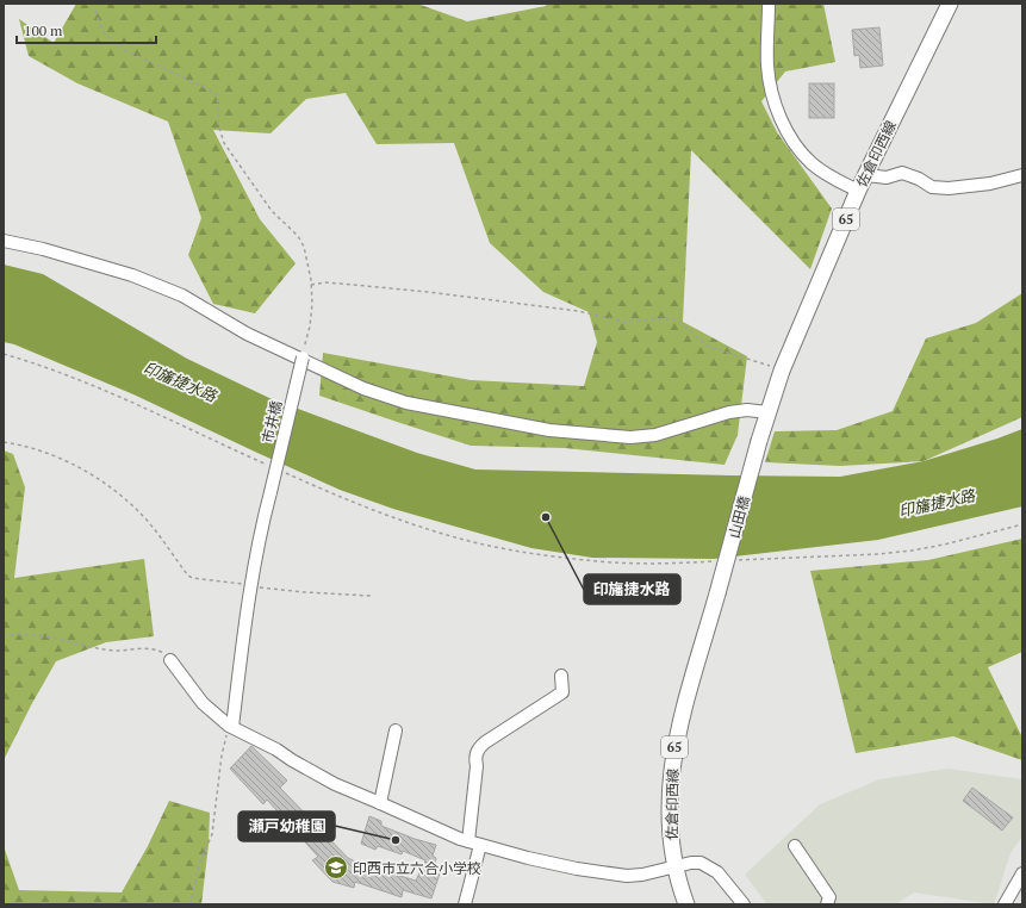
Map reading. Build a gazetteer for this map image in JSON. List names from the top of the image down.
{
  "streets": {
    "main road": ["佐倉印西線", "65", "山田橋"],
    "street": ["市井橋"]
  },
  "crossings": [
    ["佐倉印西線", "山田橋"]
  ],
  "water": ["印旛捷水路"],
  "places": {
    "other": ["印旛捷水路", "瀬戸幼稚園"],
    "school or university": ["印西市立六合小学校"]
  },
  "scale_bar": "100 m"
}
